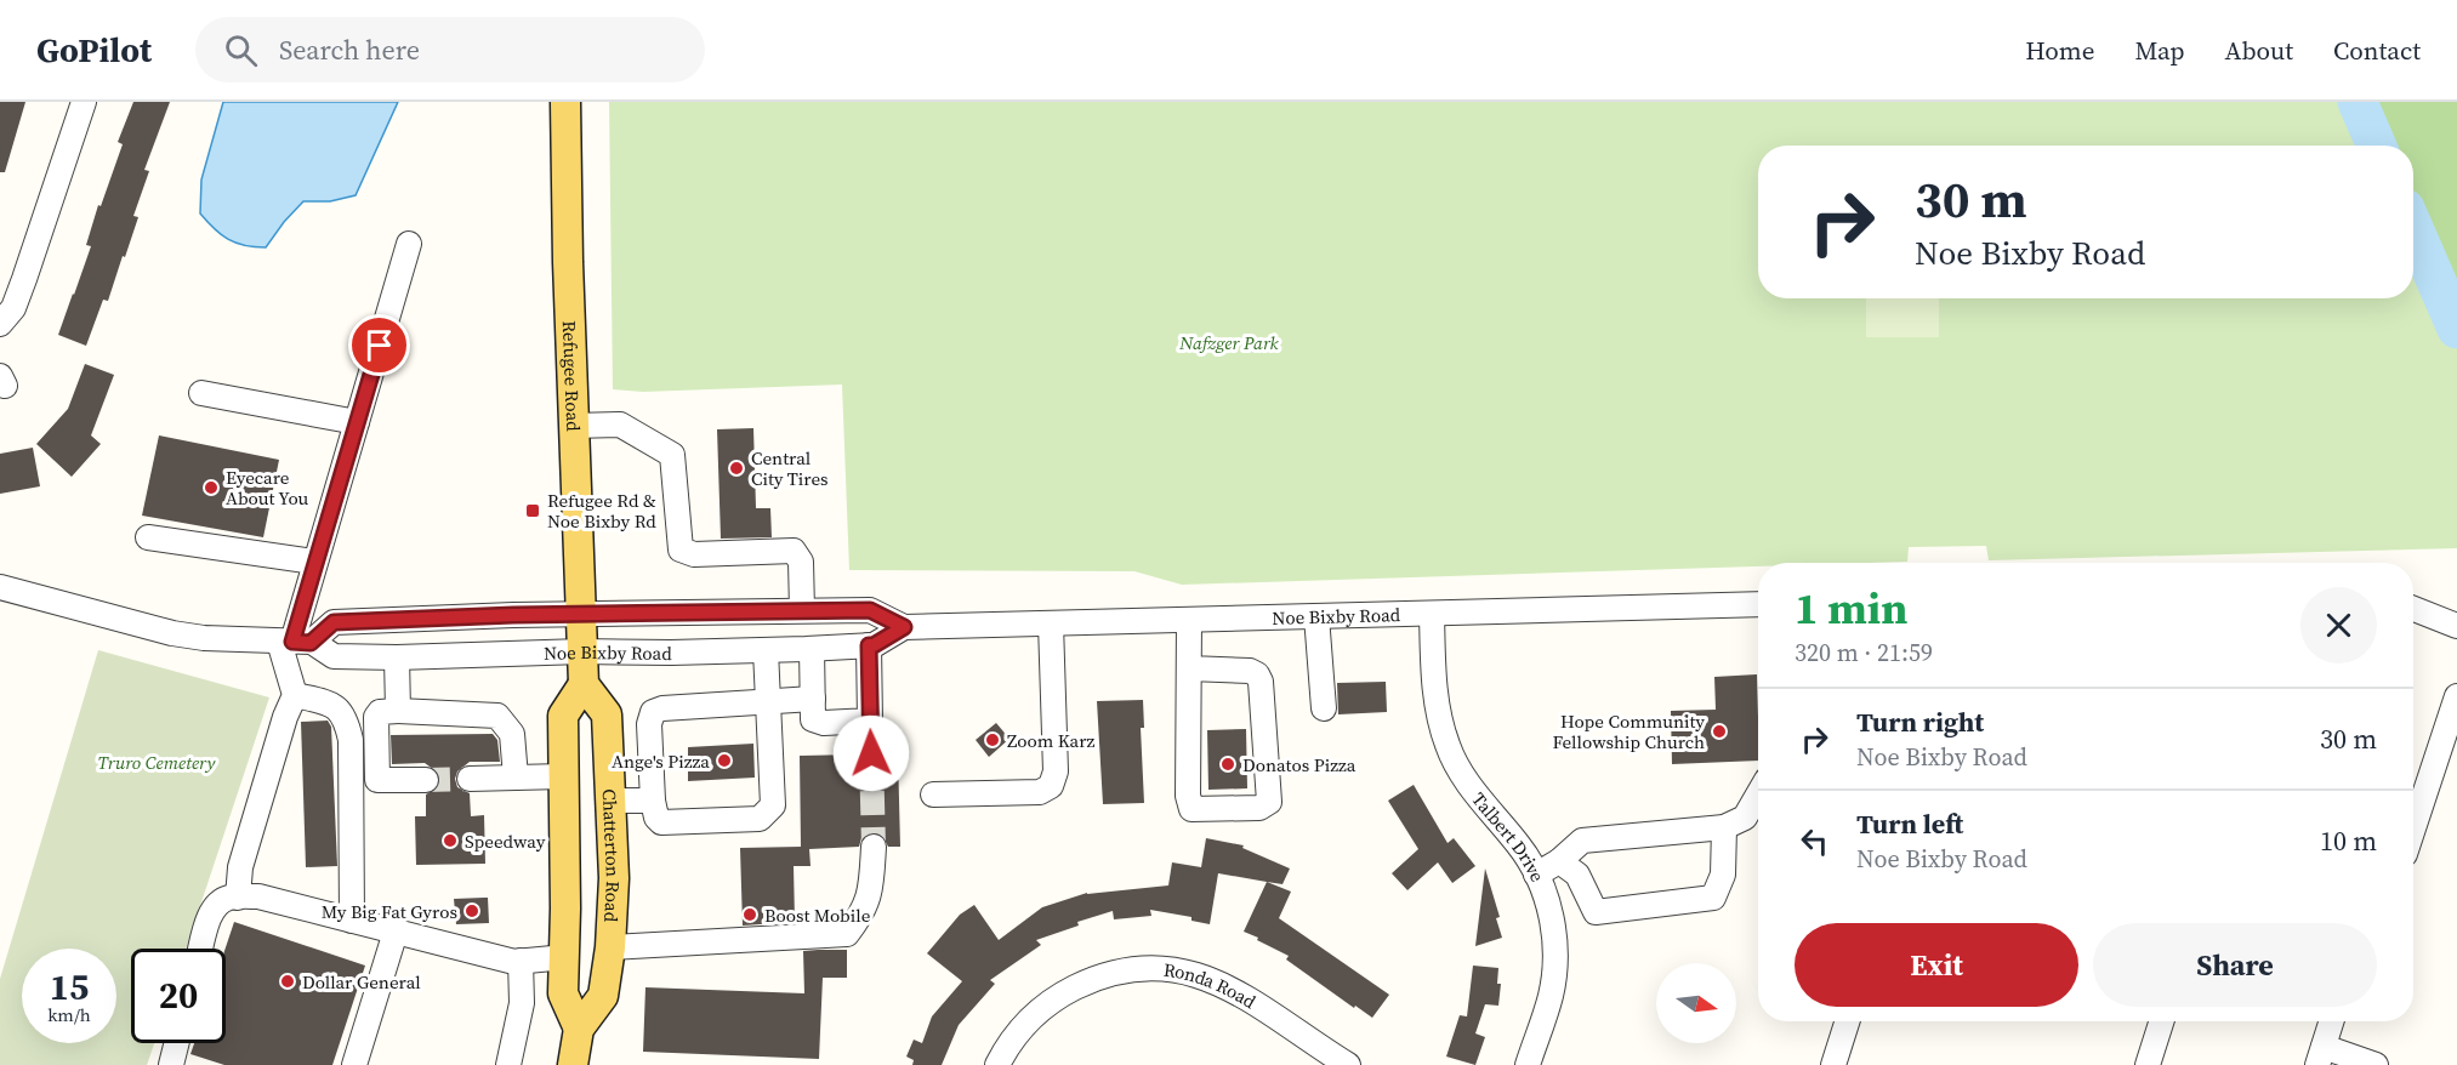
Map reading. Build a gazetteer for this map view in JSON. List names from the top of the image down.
{
  "streets": {
    "main road": ["Refugee Road", "Chatterton Road"],
    "street": ["Noe Bixby Road", "Talbert Drive", "Ronda Road"]
  },
  "crossings": [
    ["Refugee Road", "Noe Bixby Road"],
    ["Noe Bixby Road", "Talbert Drive"]
  ],
  "parks": ["Nafzger Park", "Truro Cemetery"],
  "places": {
    "other": [
      "Central City Tires",
      "Eyecare About You",
      "Hope Community Fellowship Church",
      "Zoom Karz",
      "Ange's Pizza",
      "Donatos Pizza",
      "Speedway",
      "My Big Fat Gyros",
      "Boost Mobile",
      "Dollar General"
    ],
    "transit": ["Refugee Rd & Noe Bixby Rd"]
  },
  "north": "right",
  "page": {
    "header": "GoPilot",
    "search": "Search here",
    "nav": [
      "Home",
      "Map",
      "About",
      "Contact"
    ],
    "turn": ["30 m", "Noe Bixby Road"],
    "heading": ["1 min", "320 m · 21:59"],
    "list": [
      {
        "name": "Turn right",
        "note": "Noe Bixby Road",
        "value": "30 m"
      },
      {
        "name": "Turn left",
        "note": "Noe Bixby Road",
        "value": "10 m"
      }
    ],
    "buttons": ["Exit", "Share"],
    "speed": "15 km/h",
    "limit": "20"
  }
}
